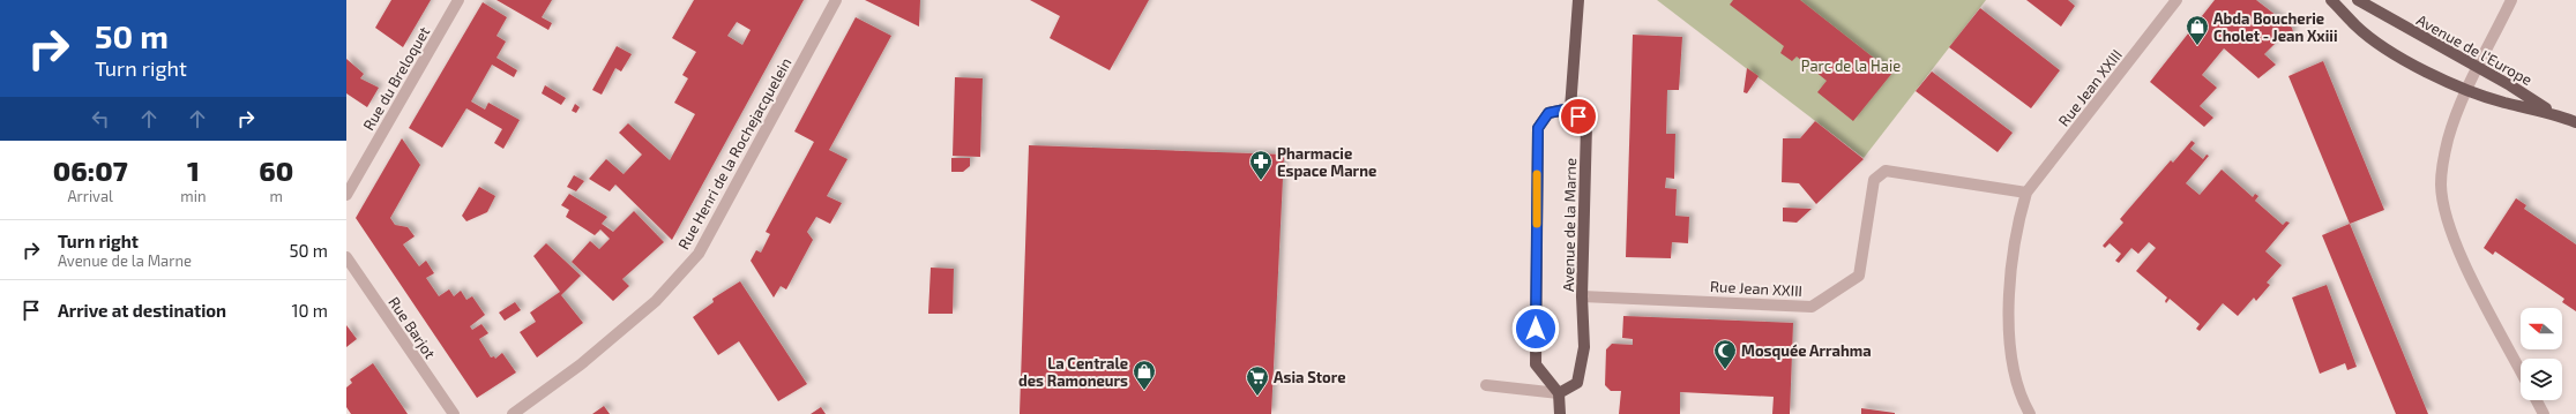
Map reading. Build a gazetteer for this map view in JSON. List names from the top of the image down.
{
  "streets": {
    "main road": ["Avenue de l’Europe", "Avenue de la Marne"],
    "street": [
      "Rue du Breloquet",
      "Rue Jean XXIII",
      "Rue Henri de la Rochejacquelein",
      "Rue Barjot"
    ]
  },
  "crossings": [
    ["Rue Jean XXIII", "Avenue de la Marne"]
  ],
  "parks": ["Parc de la Haie"],
  "places": {
    "shop": ["Abda Boucherie Cholet - Jean Xxiii", "La Centrale des Ramoneurs"],
    "pharmacy": ["Pharmacie Espace Marne"],
    "mosque": ["Mosquée Arrahma"],
    "supermarket": ["Asia Store"]
  },
  "north": "left",
  "page": {
    "turn": ["50 m", "Turn right"],
    "eta": [
      "06:07",
      "Arrival",
      "1",
      "min",
      "60",
      "m"
    ],
    "list": [
      {
        "name": "Turn right",
        "note": "Avenue de la Marne",
        "value": "50 m"
      },
      {
        "name": "Arrive at destination",
        "value": "10 m"
      }
    ]
  }
}
